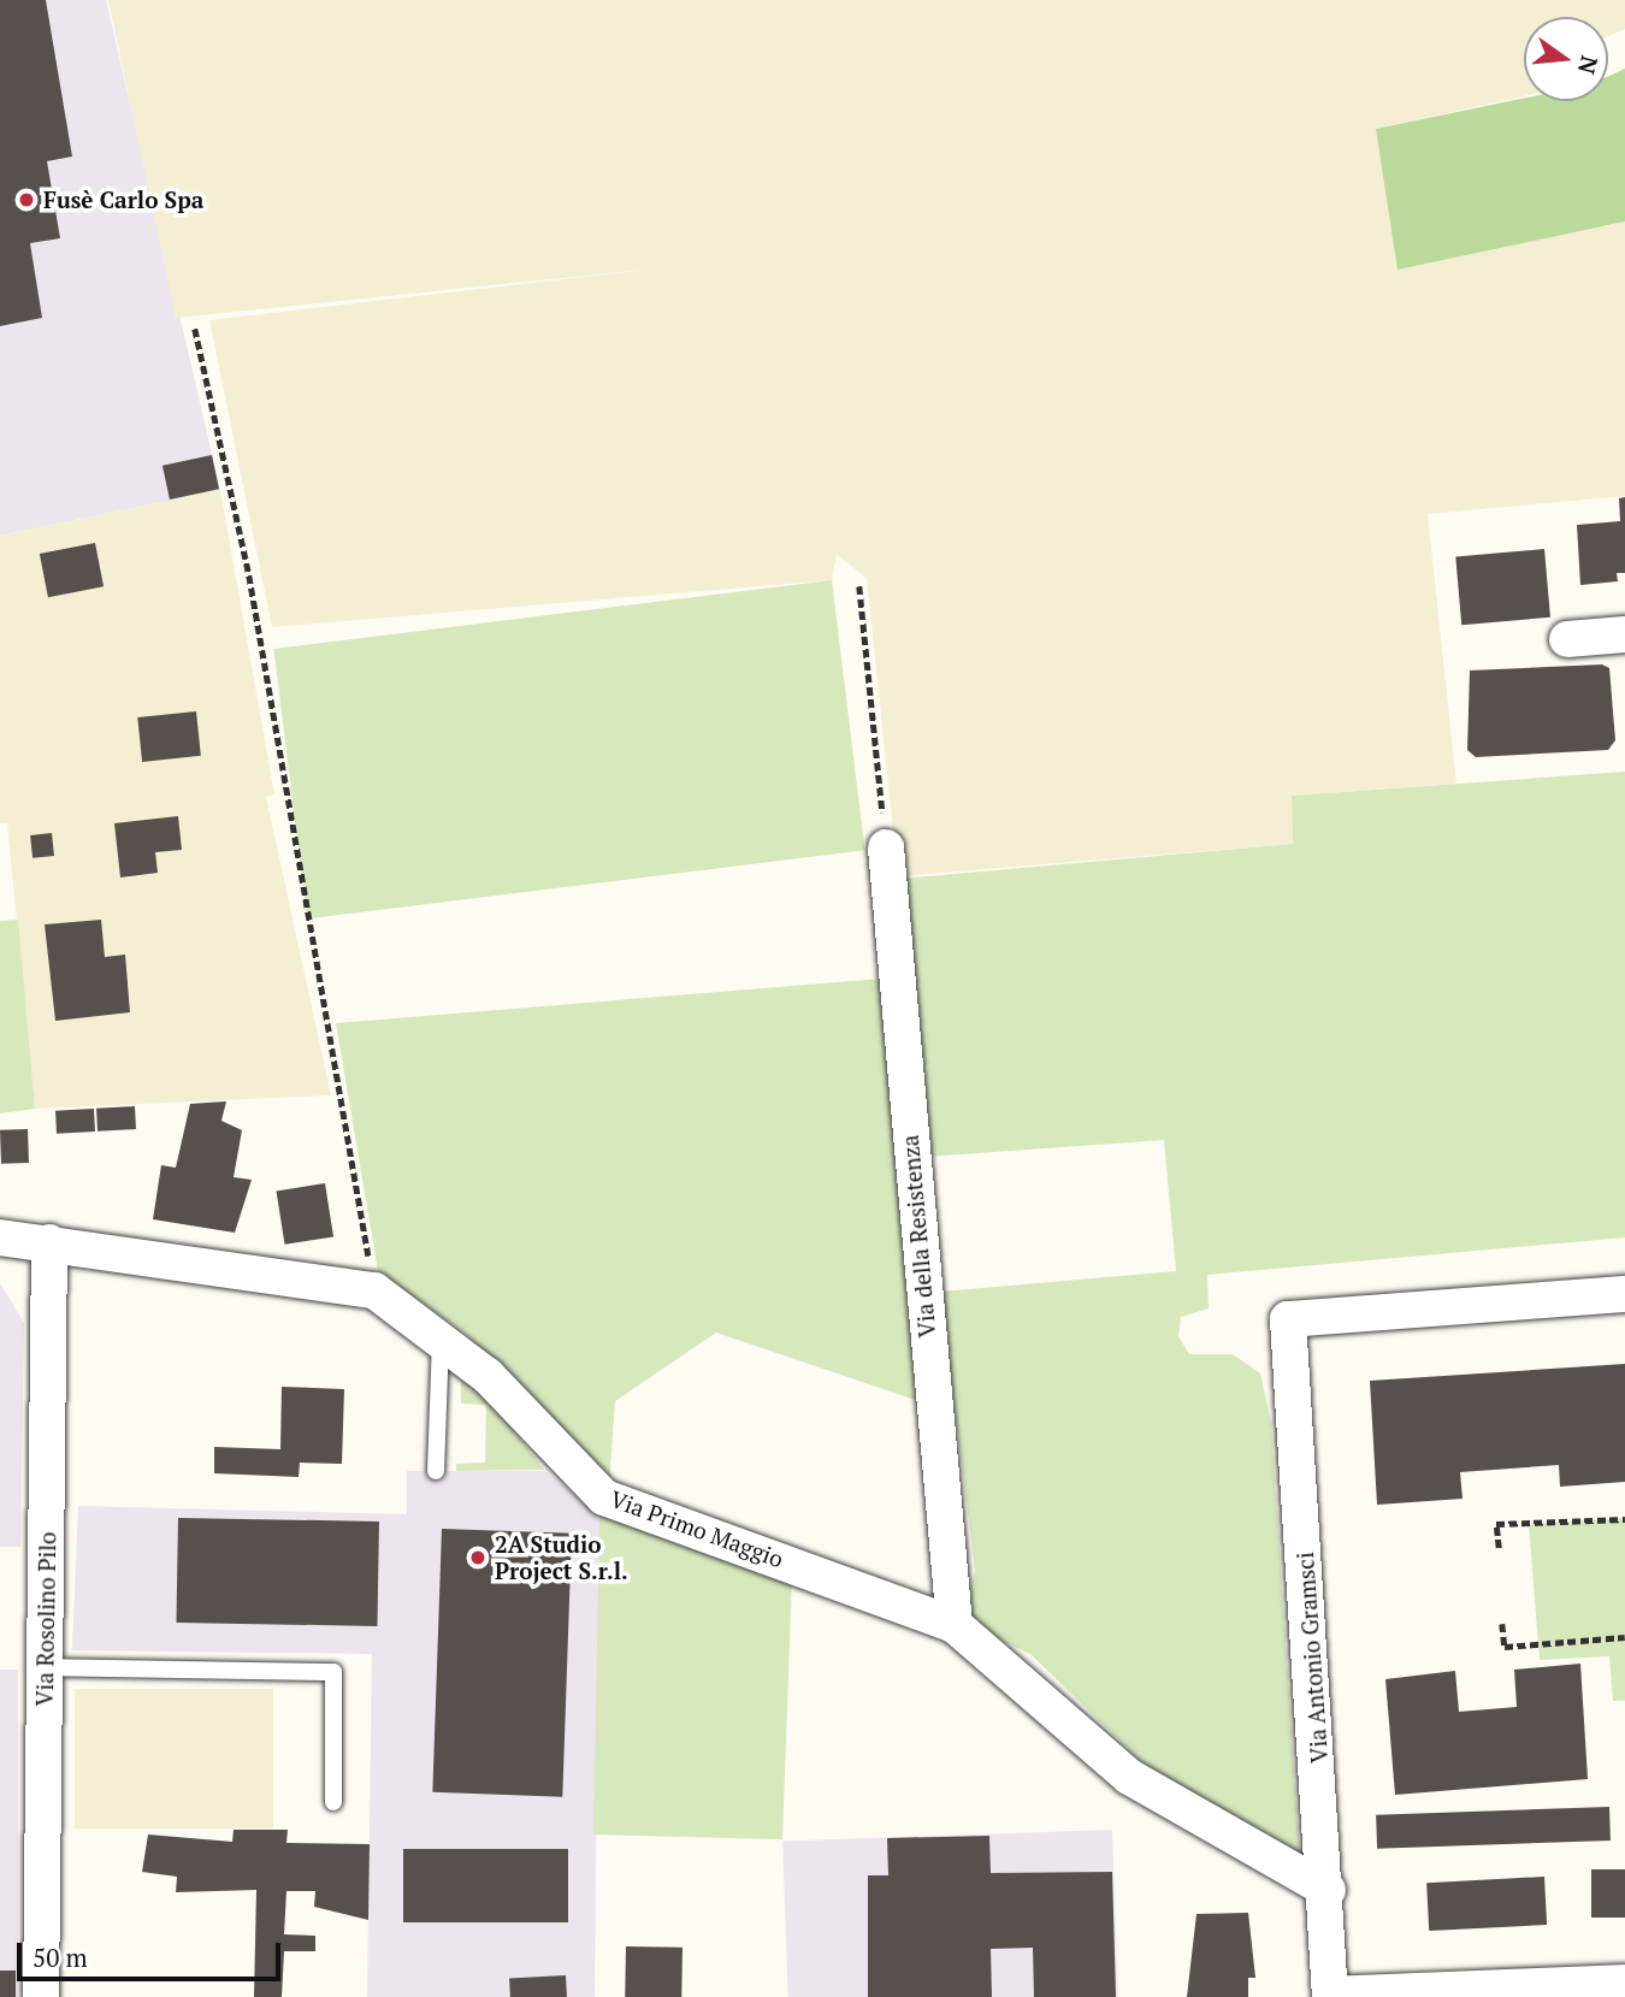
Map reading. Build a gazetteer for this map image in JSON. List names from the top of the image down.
{
  "streets": {
    "street": [
      "Via della Resistenza",
      "Via Primo Maggio",
      "Via Rosolino Pilo",
      "Via Antonio Gramsci"
    ]
  },
  "crossings": [
    ["Via della Resistenza", "Via Primo Maggio"],
    ["Via Primo Maggio", "Via Rosolino Pilo"],
    ["Via Primo Maggio", "Via Antonio Gramsci"]
  ],
  "places": ["Fusè Carlo Spa", "2A Studio Project S.r.l."],
  "scale_bar": "50 m",
  "north": "right"
}
